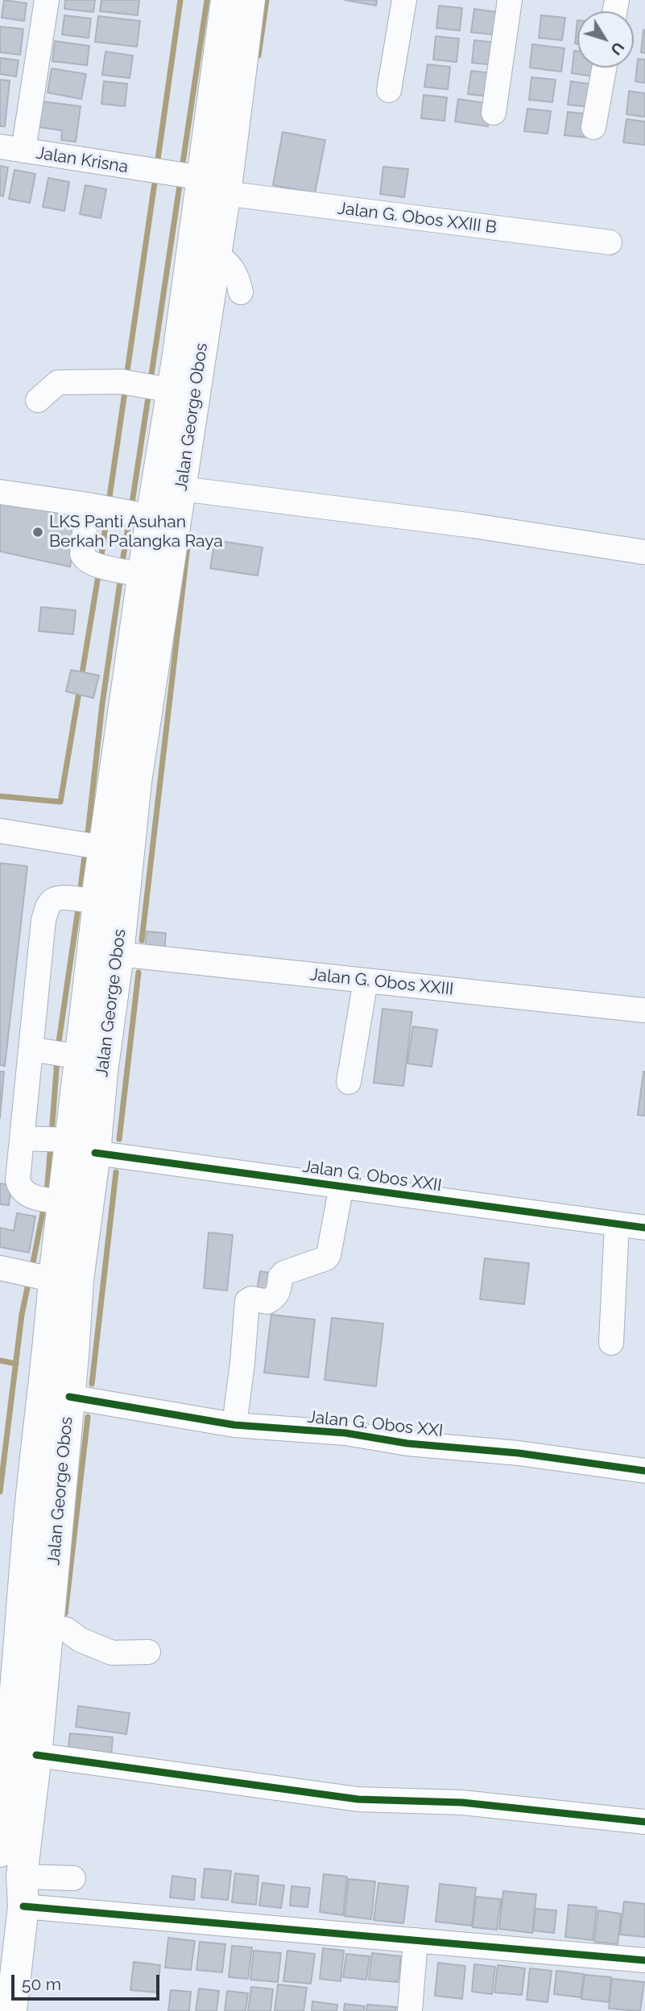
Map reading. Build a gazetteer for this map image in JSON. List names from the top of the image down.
{
  "streets": {
    "main road": ["Jalan George Obos"],
    "street": [
      "Jalan Krisna",
      "Jalan G. Obos XXIII B",
      "Jalan G. Obos XXIII",
      "Jalan G. Obos XXII",
      "Jalan G. Obos XXI"
    ]
  },
  "crossings": [
    ["Jalan Krisna", "Jalan G. Obos XXIII B"],
    ["Jalan Krisna", "Jalan George Obos"],
    ["Jalan G. Obos XXIII B", "Jalan George Obos"],
    ["Jalan George Obos", "Jalan G. Obos XXIII"],
    ["Jalan George Obos", "Jalan G. Obos XXII"],
    ["Jalan George Obos", "Jalan G. Obos XXI"]
  ],
  "places": ["LKS Panti Asuhan Berkah Palangka Raya"],
  "scale_bar": "50 m",
  "north": "bottom right"
}
